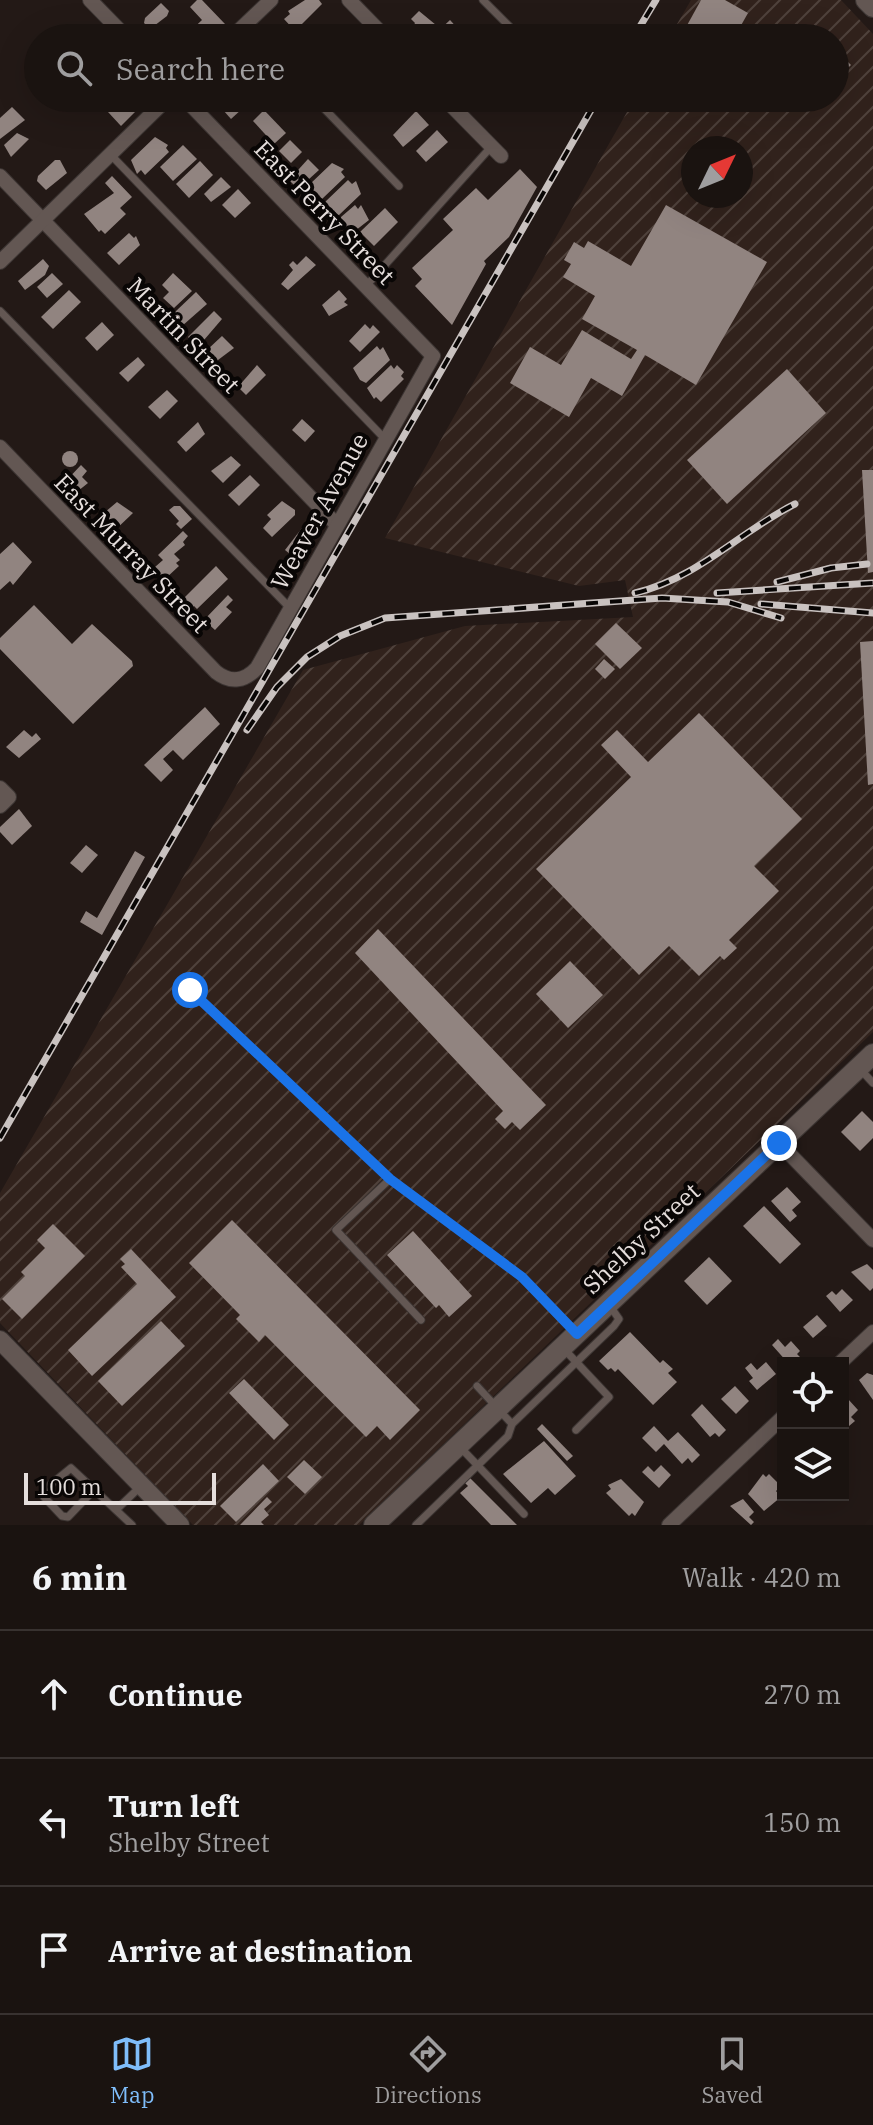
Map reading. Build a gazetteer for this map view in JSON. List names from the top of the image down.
{
  "streets": {
    "main road": ["Shelby Street"],
    "street": [
      "East Perry Street",
      "Martin Street",
      "Weaver Avenue",
      "East Murray Street"
    ]
  },
  "crossings": [
    ["East Perry Street", "Weaver Avenue"],
    ["Martin Street", "Weaver Avenue"],
    ["Weaver Avenue", "East Murray Street"]
  ],
  "scale_bar": "100 m",
  "north": "top right",
  "page": {
    "search": "Search here",
    "scale": "100 m",
    "heading": ["6 min", "Walk · 420 m"],
    "list": [
      ["Continue", "270 m"],
      ["Turn left", "Shelby Street", "150 m"],
      "Arrive at destination"
    ],
    "nav": ["Map", "Directions", "Saved"]
  }
}
